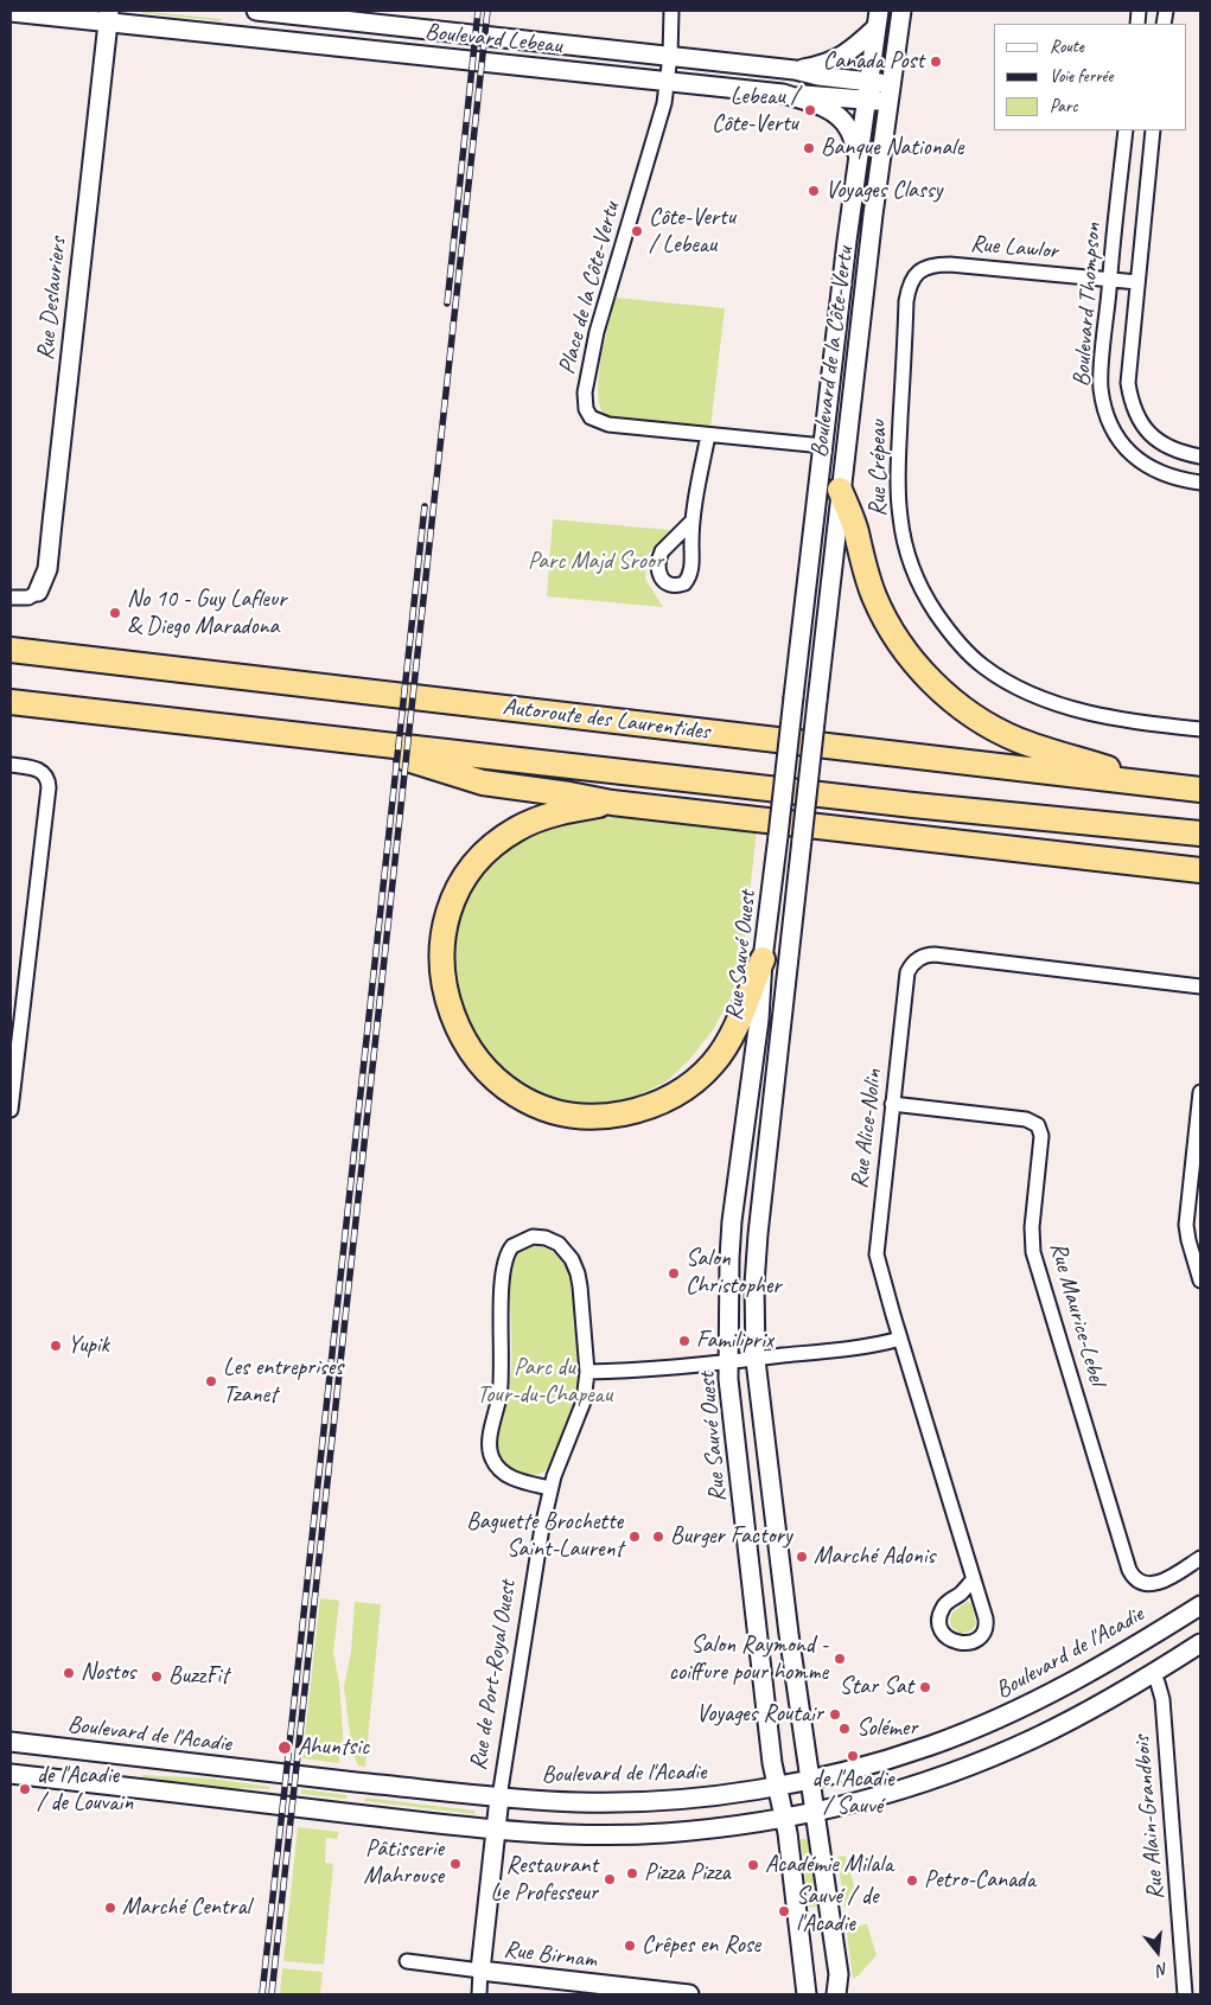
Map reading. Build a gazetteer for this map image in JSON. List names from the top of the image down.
{
  "streets": {
    "highway": ["Autoroute des Laurentides"],
    "main road": [
      "Boulevard Lebeau",
      "Rue Deslauriers",
      "Boulevard de la Côte-Vertu",
      "Rue Sauvé Ouest",
      "Boulevard de l'Acadie",
      "Rue de Port-Royal Ouest",
      "Rue Birnam"
    ],
    "street": [
      "Rue Lawlor",
      "Place de la Côte-Vertu",
      "Boulevard Thompson",
      "Rue Crépeau",
      "Rue Alice-Nolin",
      "Rue Maurice-Lebel",
      "Rue Alain-Grandbois"
    ]
  },
  "crossings": [
    ["Boulevard Lebeau", "Place de la Côte-Vertu"],
    ["Boulevard Lebeau", "Rue Deslauriers"],
    ["Boulevard Lebeau", "Boulevard de la Côte-Vertu"],
    ["Rue Lawlor", "Boulevard Thompson"],
    ["Rue Lawlor", "Rue Crépeau"],
    ["Place de la Côte-Vertu", "Boulevard de la Côte-Vertu"],
    ["Boulevard de la Côte-Vertu", "Rue Sauvé Ouest"],
    ["Rue Sauvé Ouest", "Boulevard de l'Acadie"],
    ["Rue Alice-Nolin", "Rue Maurice-Lebel"],
    ["Boulevard de l'Acadie", "Rue de Port-Royal Ouest"],
    ["Rue de Port-Royal Ouest", "Rue Birnam"]
  ],
  "parks": ["Parc Majd Sroor", "Parc du Tour-du-Chapeau"],
  "places": [
    "Canada Post",
    "Lebeau / Côte-Vertu",
    "Banque Nationale",
    "Voyages Classy",
    "Côte-Vertu / Lebeau",
    "No 10 - Guy Lafleur & Diego Maradona",
    "Salon Christopher",
    "Familiprix",
    "Yupik",
    "Les entreprises Tzanet",
    "Baguette Brochette Saint-Laurent",
    "Burger Factory",
    "Marché Adonis",
    "Salon Raymond - coiffure pour homme",
    "Nostos",
    "BuzzFit",
    "Star Sat",
    "Voyages Routair",
    "Solémer",
    "Ahuntsic",
    "de l'Acadie / Sauvé",
    "de l'Acadie / de Louvain",
    "Pâtisserie Mahrouse",
    "Académie Milala",
    "Pizza Pizza",
    "Restaurant Le Professeur",
    "Petro-Canada",
    "Marché Central",
    "Sauvé / de l'Acadie",
    "Crêpes en Rose"
  ],
  "legend": ["Route", "Voie ferrée", "Parc"],
  "north": "bottom"
}
